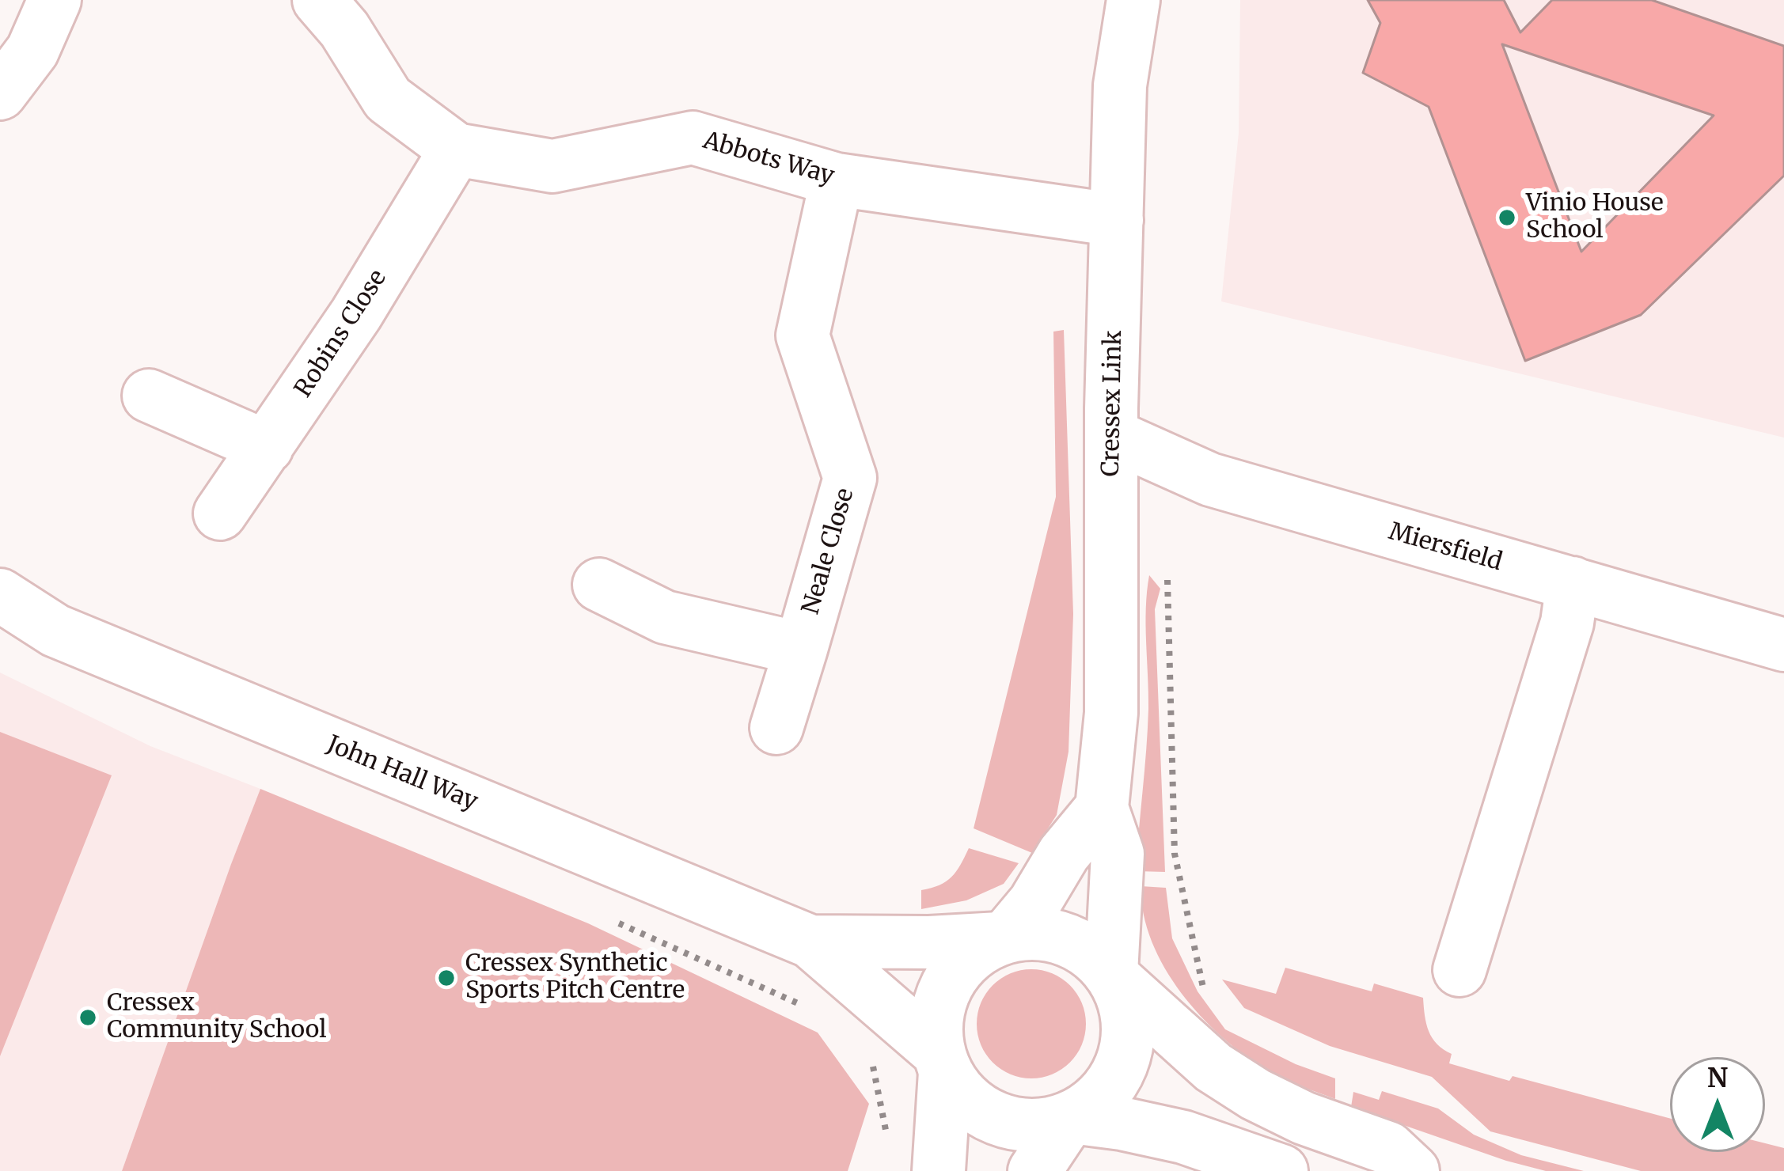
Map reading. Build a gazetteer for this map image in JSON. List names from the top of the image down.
{
  "streets": {
    "main road": [
      "Abbots Way",
      "Robins Close",
      "Cressex Link",
      "Miersfield",
      "Neale Close",
      "John Hall Way"
    ]
  },
  "crossings": [
    ["Abbots Way", "Robins Close"],
    ["Abbots Way", "Cressex Link"],
    ["Abbots Way", "Neale Close"],
    ["Cressex Link", "Miersfield"],
    ["Cressex Link", "John Hall Way"]
  ],
  "places": ["Vinio House School", "Cressex Synthetic Sports Pitch Centre", "Cressex Community School"],
  "north": "top"
}
